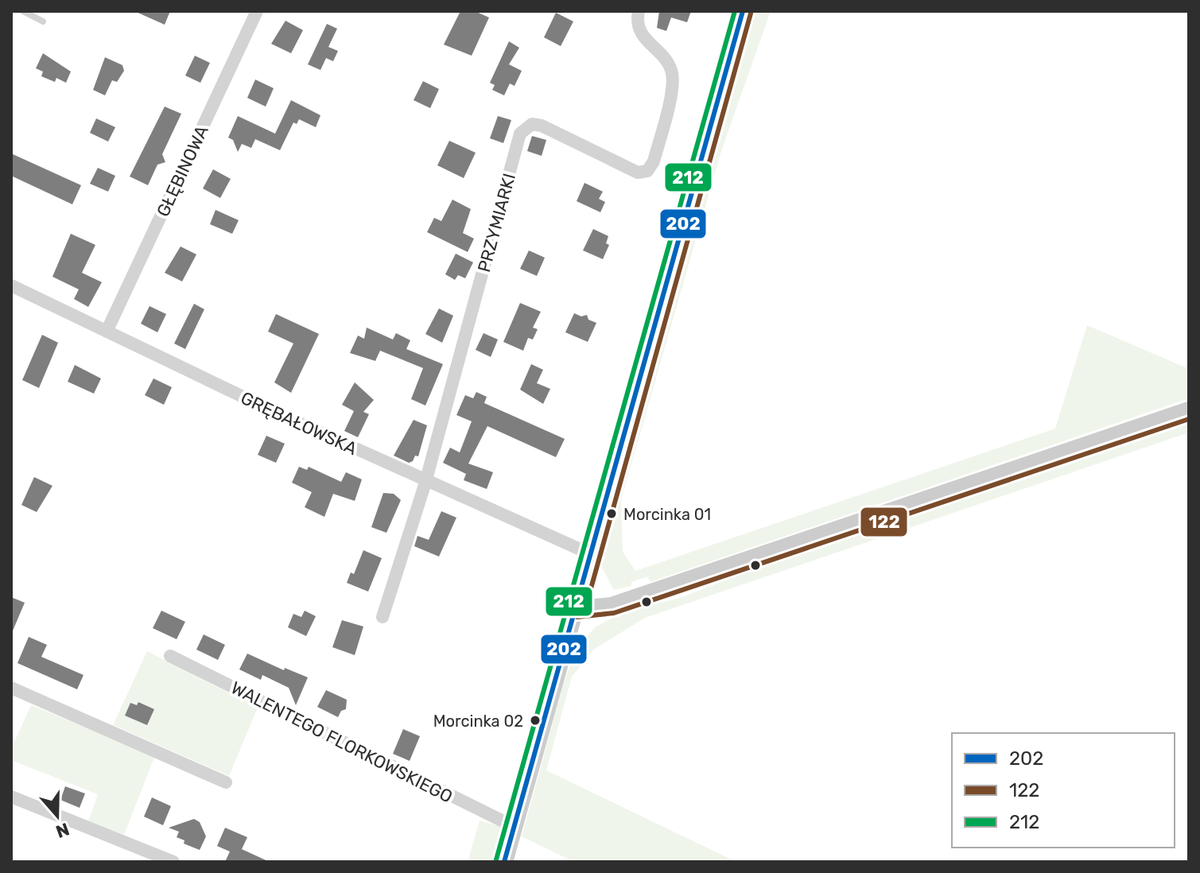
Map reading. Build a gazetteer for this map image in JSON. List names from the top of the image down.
{
  "streets": {
    "street": [
      "GŁĘBINOWA",
      "PRZYMIARKI",
      "GRĘBAŁOWSKA",
      "WALENTEGO FLORKOWSKIEGO"
    ]
  },
  "crossings": [
    ["GŁĘBINOWA", "GRĘBAŁOWSKA"],
    ["PRZYMIARKI", "GRĘBAŁOWSKA"]
  ],
  "places": ["Morcinka 01", "Morcinka 02"],
  "lines": ["transit line 202", "transit line 212", "transit line 122"],
  "legend": ["202", "122", "212"],
  "north": "bottom"
}
